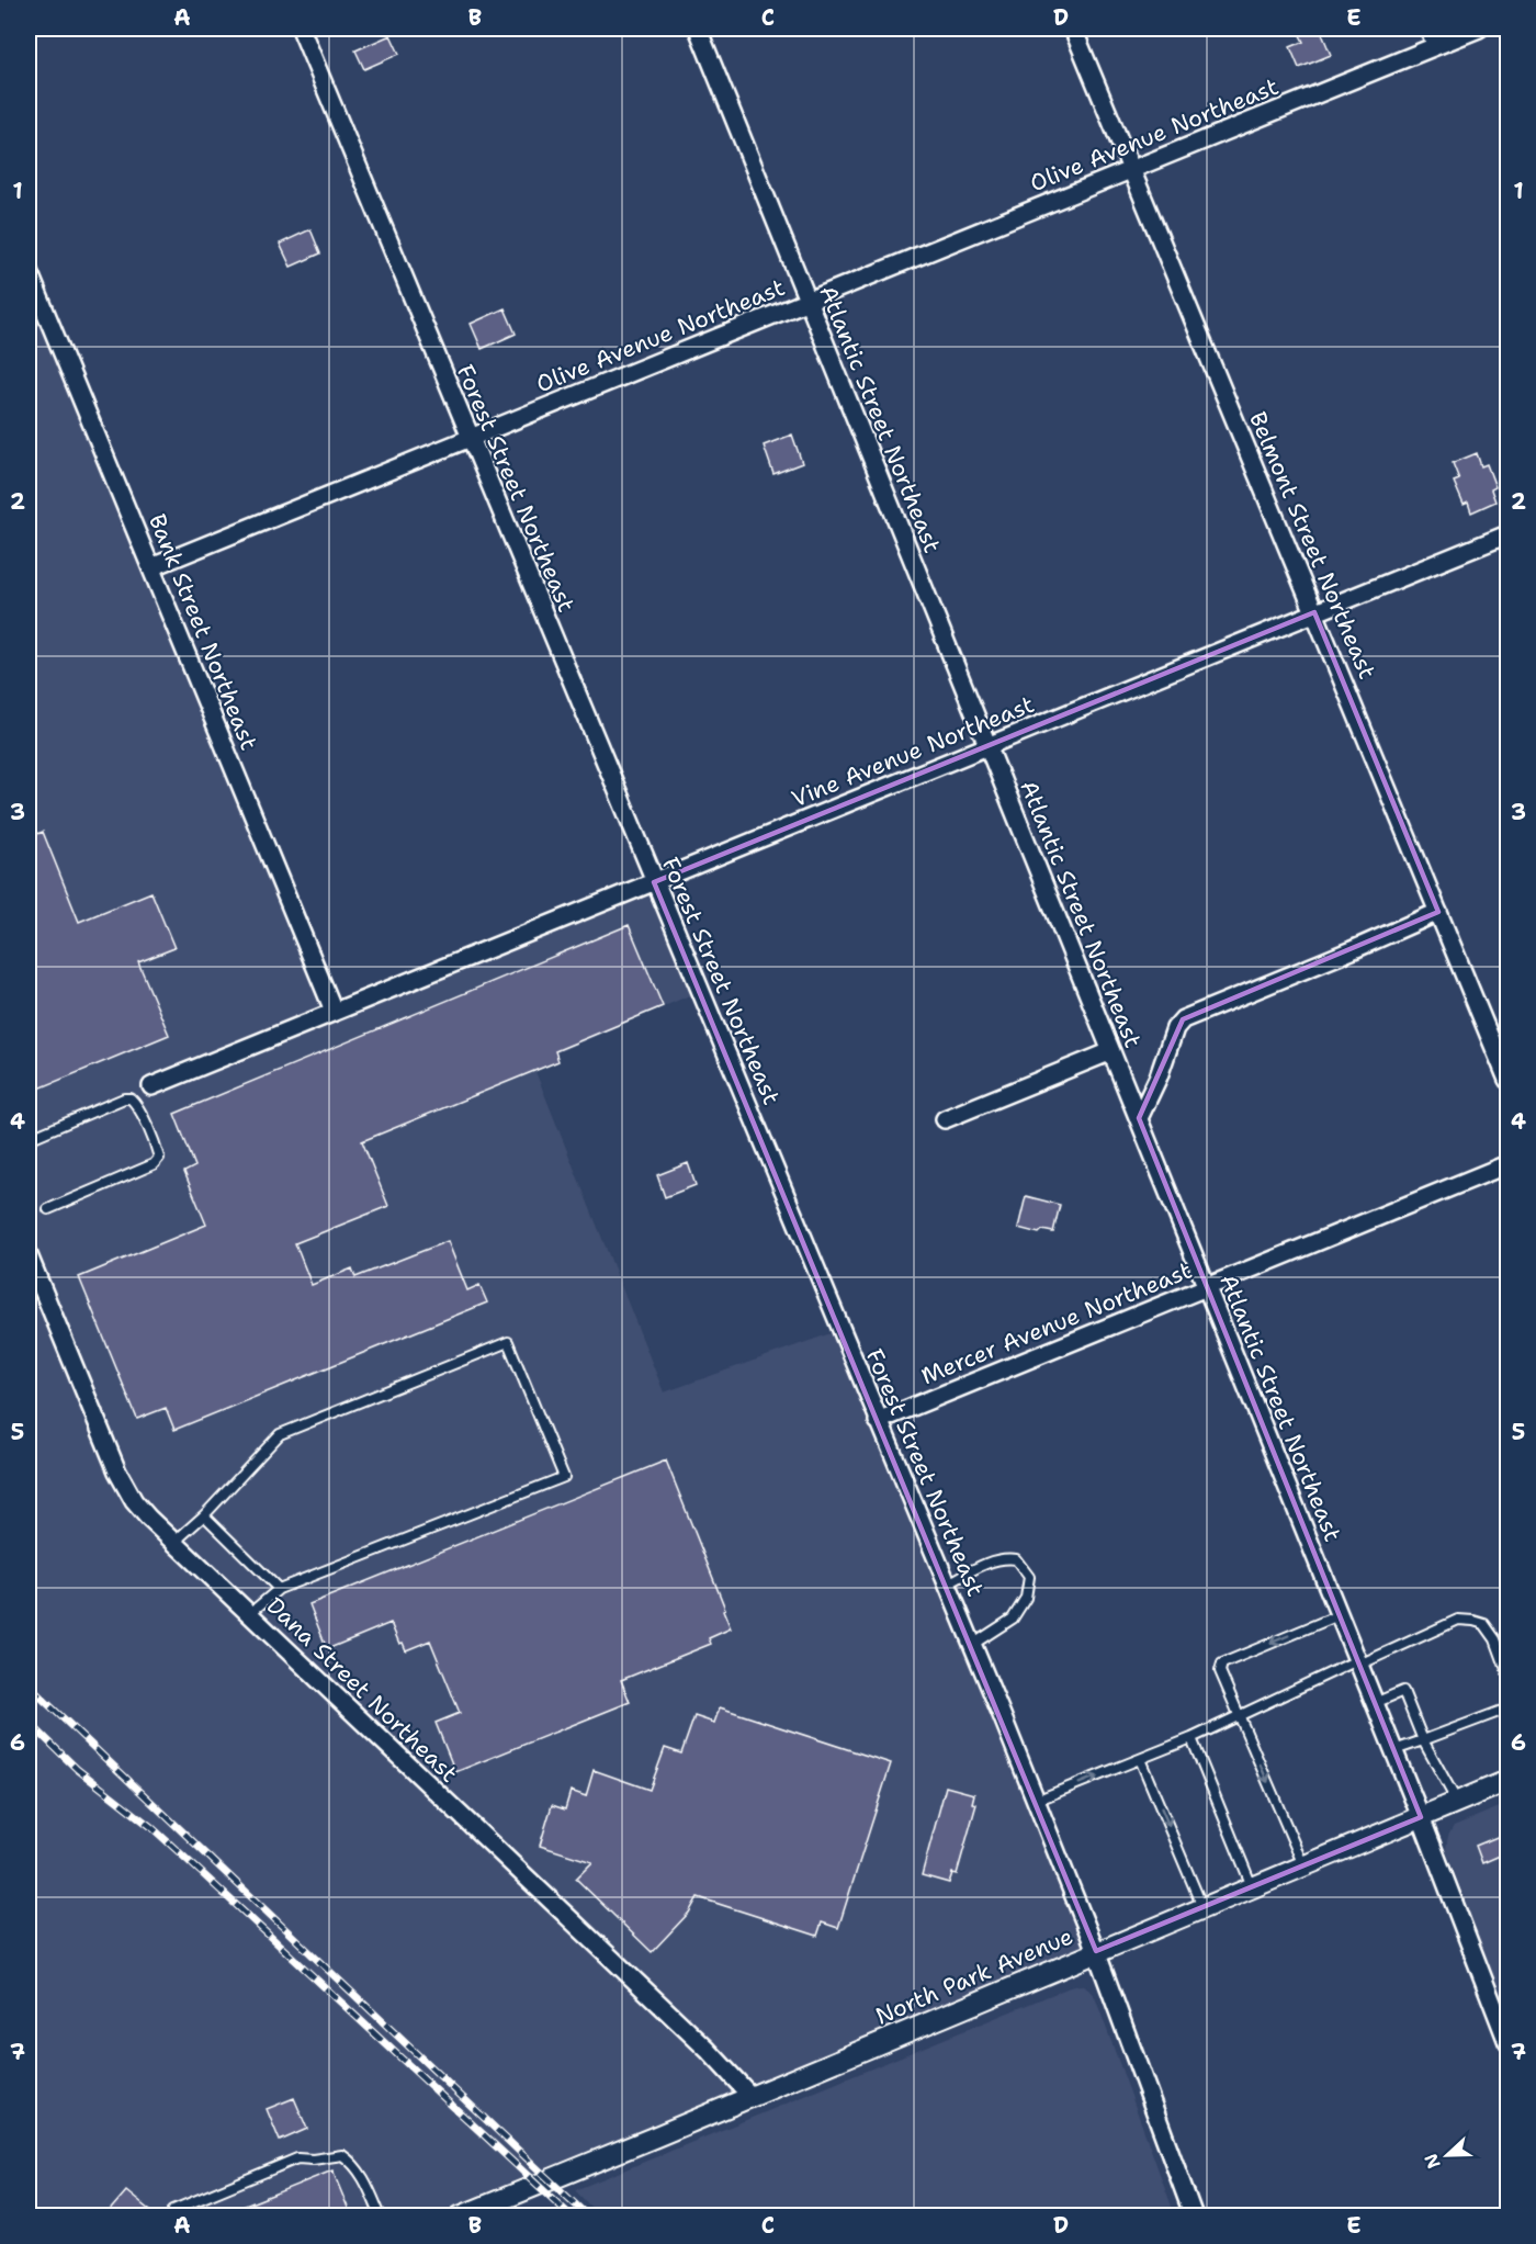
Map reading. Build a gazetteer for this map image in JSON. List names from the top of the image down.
{
  "streets": {
    "street": [
      "Olive Avenue Northeast",
      "Atlantic Street Northeast",
      "Forest Street Northeast",
      "Belmont Street Northeast",
      "Bank Street Northeast",
      "Vine Avenue Northeast",
      "Mercer Avenue Northeast",
      "Dana Street Northeast",
      "North Park Avenue"
    ]
  },
  "crossings": [
    ["Olive Avenue Northeast", "Atlantic Street Northeast"],
    ["Olive Avenue Northeast", "Forest Street Northeast"],
    ["Olive Avenue Northeast", "Belmont Street Northeast"],
    ["Olive Avenue Northeast", "Bank Street Northeast"],
    ["Atlantic Street Northeast", "Vine Avenue Northeast"],
    ["Atlantic Street Northeast", "Mercer Avenue Northeast"],
    ["Atlantic Street Northeast", "North Park Avenue"],
    ["Forest Street Northeast", "Vine Avenue Northeast"],
    ["Forest Street Northeast", "Mercer Avenue Northeast"],
    ["Forest Street Northeast", "North Park Avenue"],
    ["Belmont Street Northeast", "Vine Avenue Northeast"],
    ["Bank Street Northeast", "Vine Avenue Northeast"],
    ["Dana Street Northeast", "North Park Avenue"]
  ],
  "north": "left",
  "grid": {
    "columns": [
      "A",
      "B",
      "C",
      "D",
      "E"
    ],
    "rows": [
      "1",
      "2",
      "3",
      "4",
      "5",
      "6",
      "7"
    ]
  }
}
